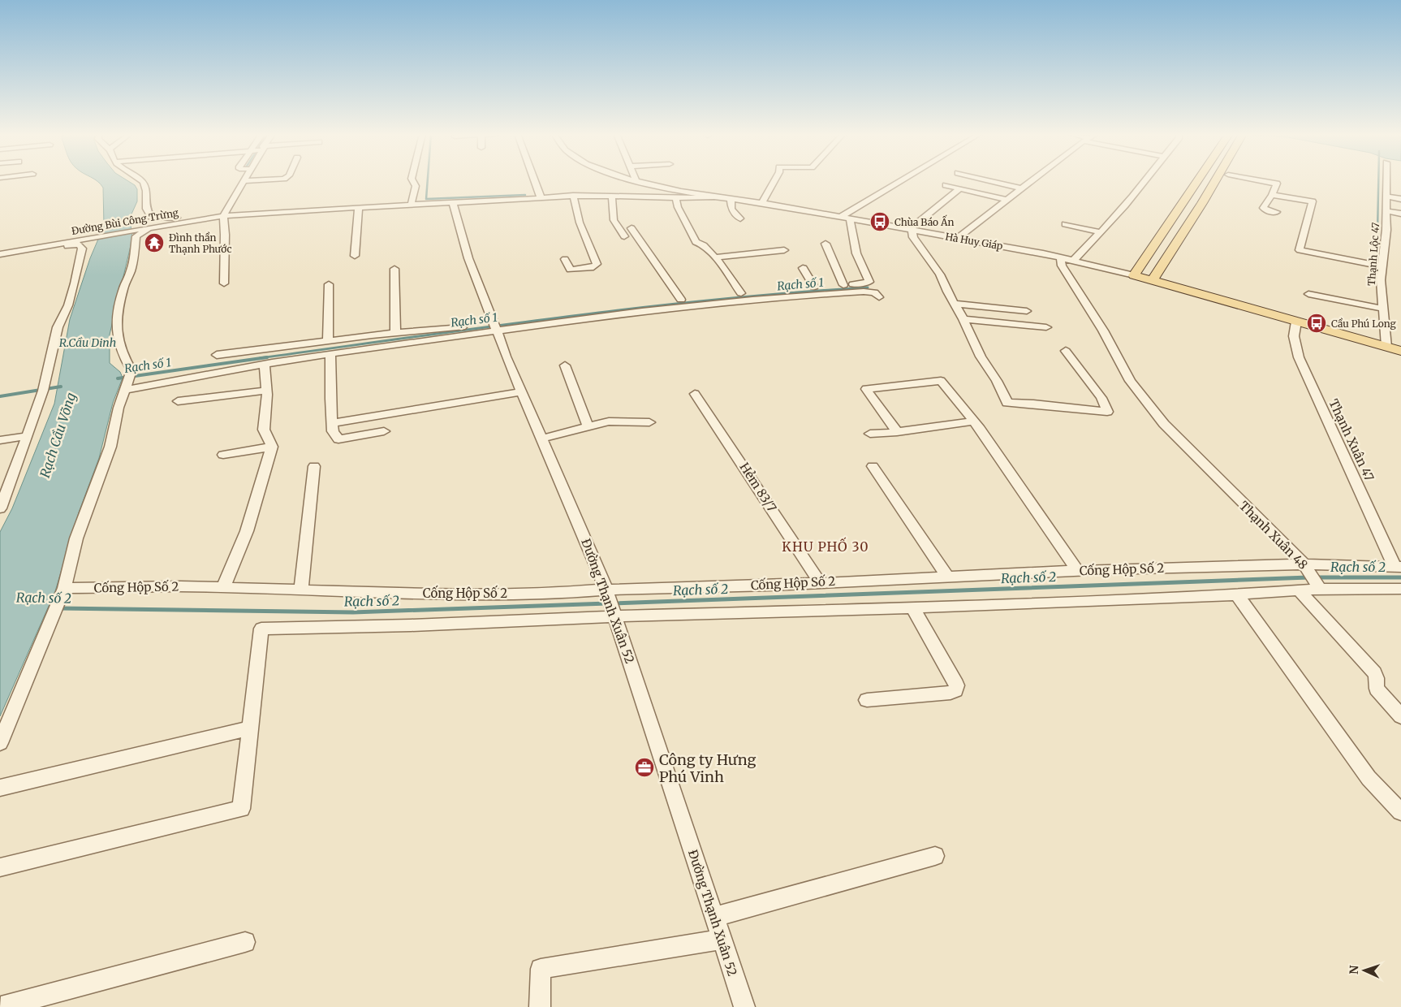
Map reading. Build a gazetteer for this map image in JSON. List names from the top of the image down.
{
  "streets": {
    "main road": ["Hà Huy Giáp"],
    "street": [
      "Đường Bùi Công Trừng",
      "Thạnh Lộc 47",
      "Thạnh Xuân 47",
      "Hẻm 83/7",
      "Thạnh Xuân 48",
      "Cống Hộp Số 2",
      "Đường Thạnh Xuân 52"
    ]
  },
  "crossings": [
    ["Đường Bùi Công Trừng", "Hà Huy Giáp"],
    ["Đường Bùi Công Trừng", "Đường Thạnh Xuân 52"],
    ["Hà Huy Giáp", "Thạnh Lộc 47"],
    ["Hà Huy Giáp", "Thạnh Xuân 47"],
    ["Hà Huy Giáp", "Thạnh Xuân 48"],
    ["Thạnh Xuân 47", "Cống Hộp Số 2"],
    ["Hẻm 83/7", "Cống Hộp Số 2"],
    ["Thạnh Xuân 48", "Cống Hộp Số 2"],
    ["Cống Hộp Số 2", "Đường Thạnh Xuân 52"]
  ],
  "districts": ["KHU PHỐ 30"],
  "water": [
    "Rạch số 1",
    "R.Cầu Dinh",
    "Rạch Cầu Võng",
    "Rạch số 2"
  ],
  "places": {
    "bus stop": ["Chùa Báo Ấn", "Cầu Phú Long"],
    "temple": ["Đình thần Thạnh Phước"],
    "office": ["Công ty Hưng Phú Vinh"]
  },
  "north": "left"
}
